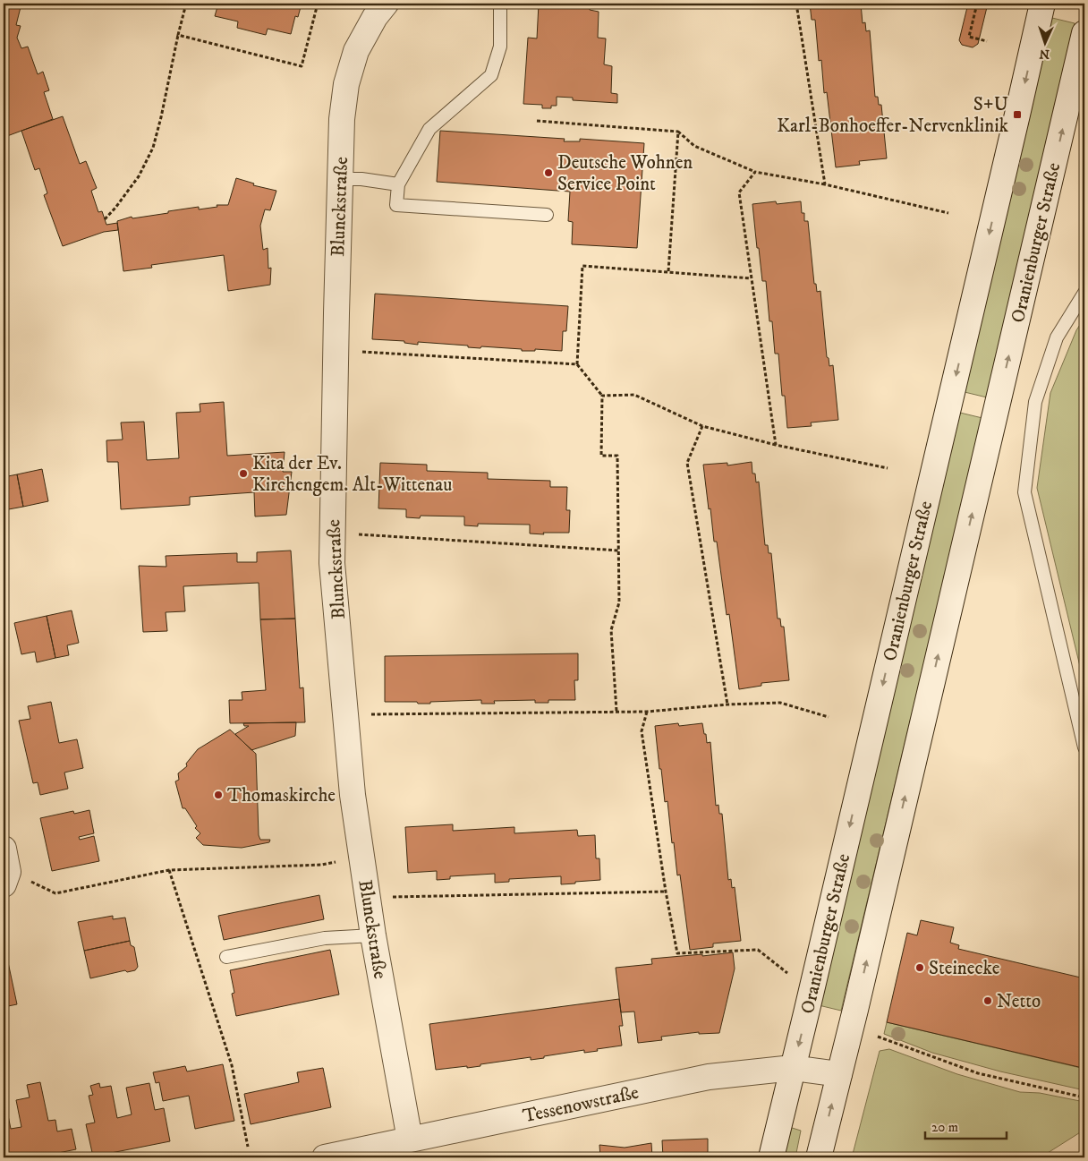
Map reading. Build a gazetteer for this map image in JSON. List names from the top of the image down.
{
  "streets": {
    "main road": ["Blunckstraße", "Oranienburger Straße", "Tessenowstraße"]
  },
  "crossings": [
    ["Blunckstraße", "Tessenowstraße"],
    ["Oranienburger Straße", "Tessenowstraße"]
  ],
  "places": {
    "transit": ["S+U Karl-Bonhoeffer-Nervenklinik"],
    "other": [
      "Deutsche Wohnen Service Point",
      "Kita der Ev. Kirchengem. Alt-Wittenau",
      "Thomaskirche",
      "Steinecke",
      "Netto"
    ]
  },
  "scale_bar": "20 m",
  "north": "bottom"
}
